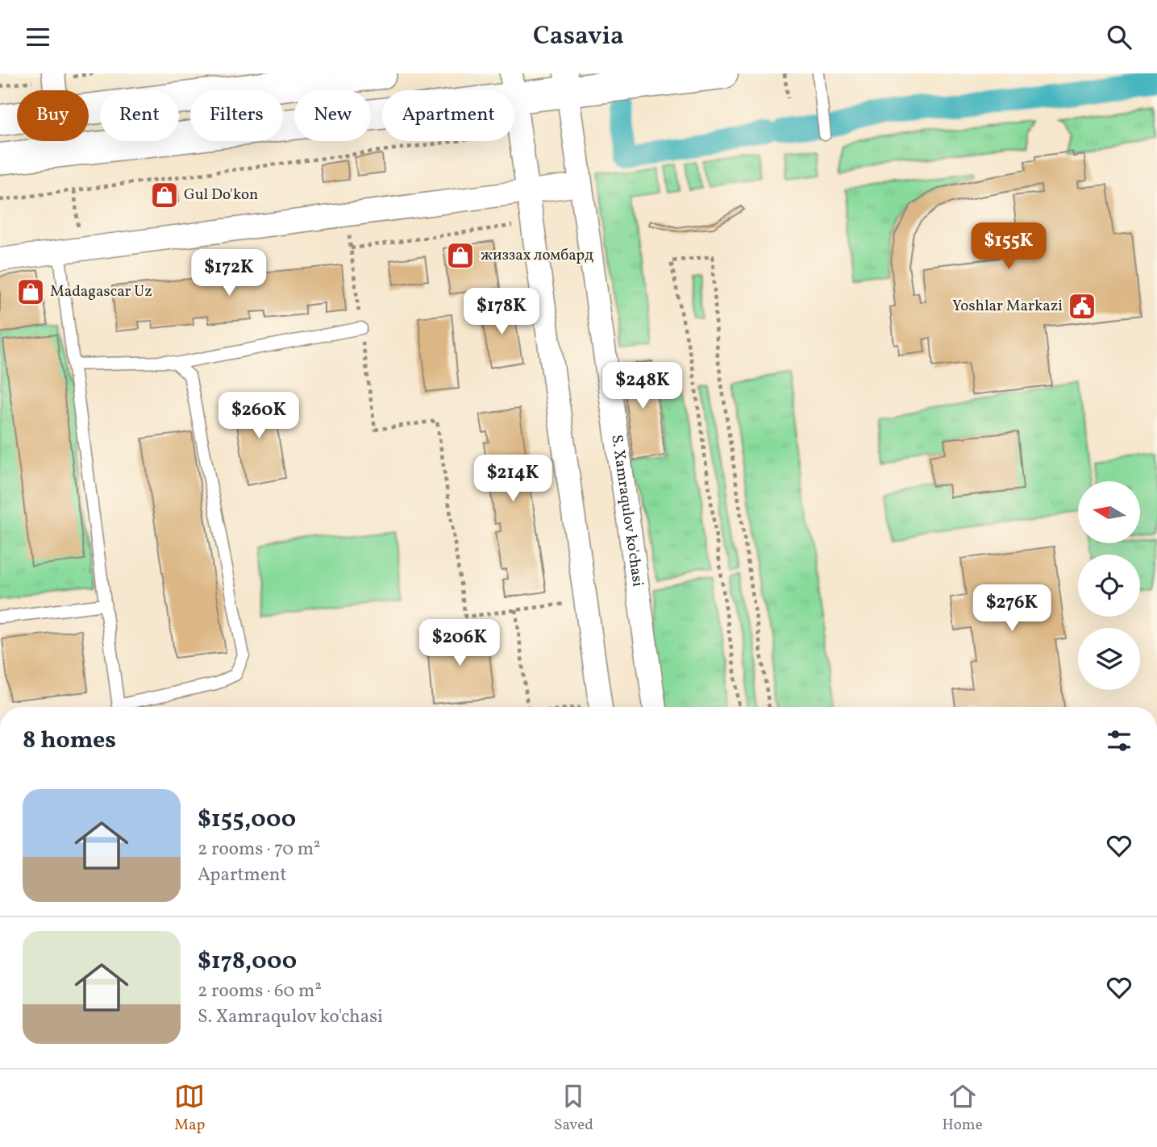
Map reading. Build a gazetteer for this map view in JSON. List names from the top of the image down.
{
  "streets": {
    "street": ["S. Xamraqulov ko'chasi"]
  },
  "places": {
    "shop": ["Gul Do'kon", "жиззах ломбард", "Madagascar Uz"],
    "public building": ["Yoshlar Markazi"]
  },
  "north": "left",
  "page": {
    "header": "Casavia",
    "chip": [
      "Buy",
      "Rent",
      "Filters",
      "New",
      "Apartment"
    ],
    "price": [
      "$155K",
      "$172K",
      "$178K",
      "$248K",
      "$260K",
      "$214K",
      "$276K",
      "$206K"
    ],
    "heading": "8 homes",
    "list": [
      {
        "name": "$155,000",
        "note": "2 rooms · 70 m² · Apartment"
      },
      {
        "name": "$178,000",
        "note": "2 rooms · 60 m² · S. Xamraqulov ko'chasi"
      }
    ],
    "tabs": ["Map", "Saved", "Home"]
  }
}
